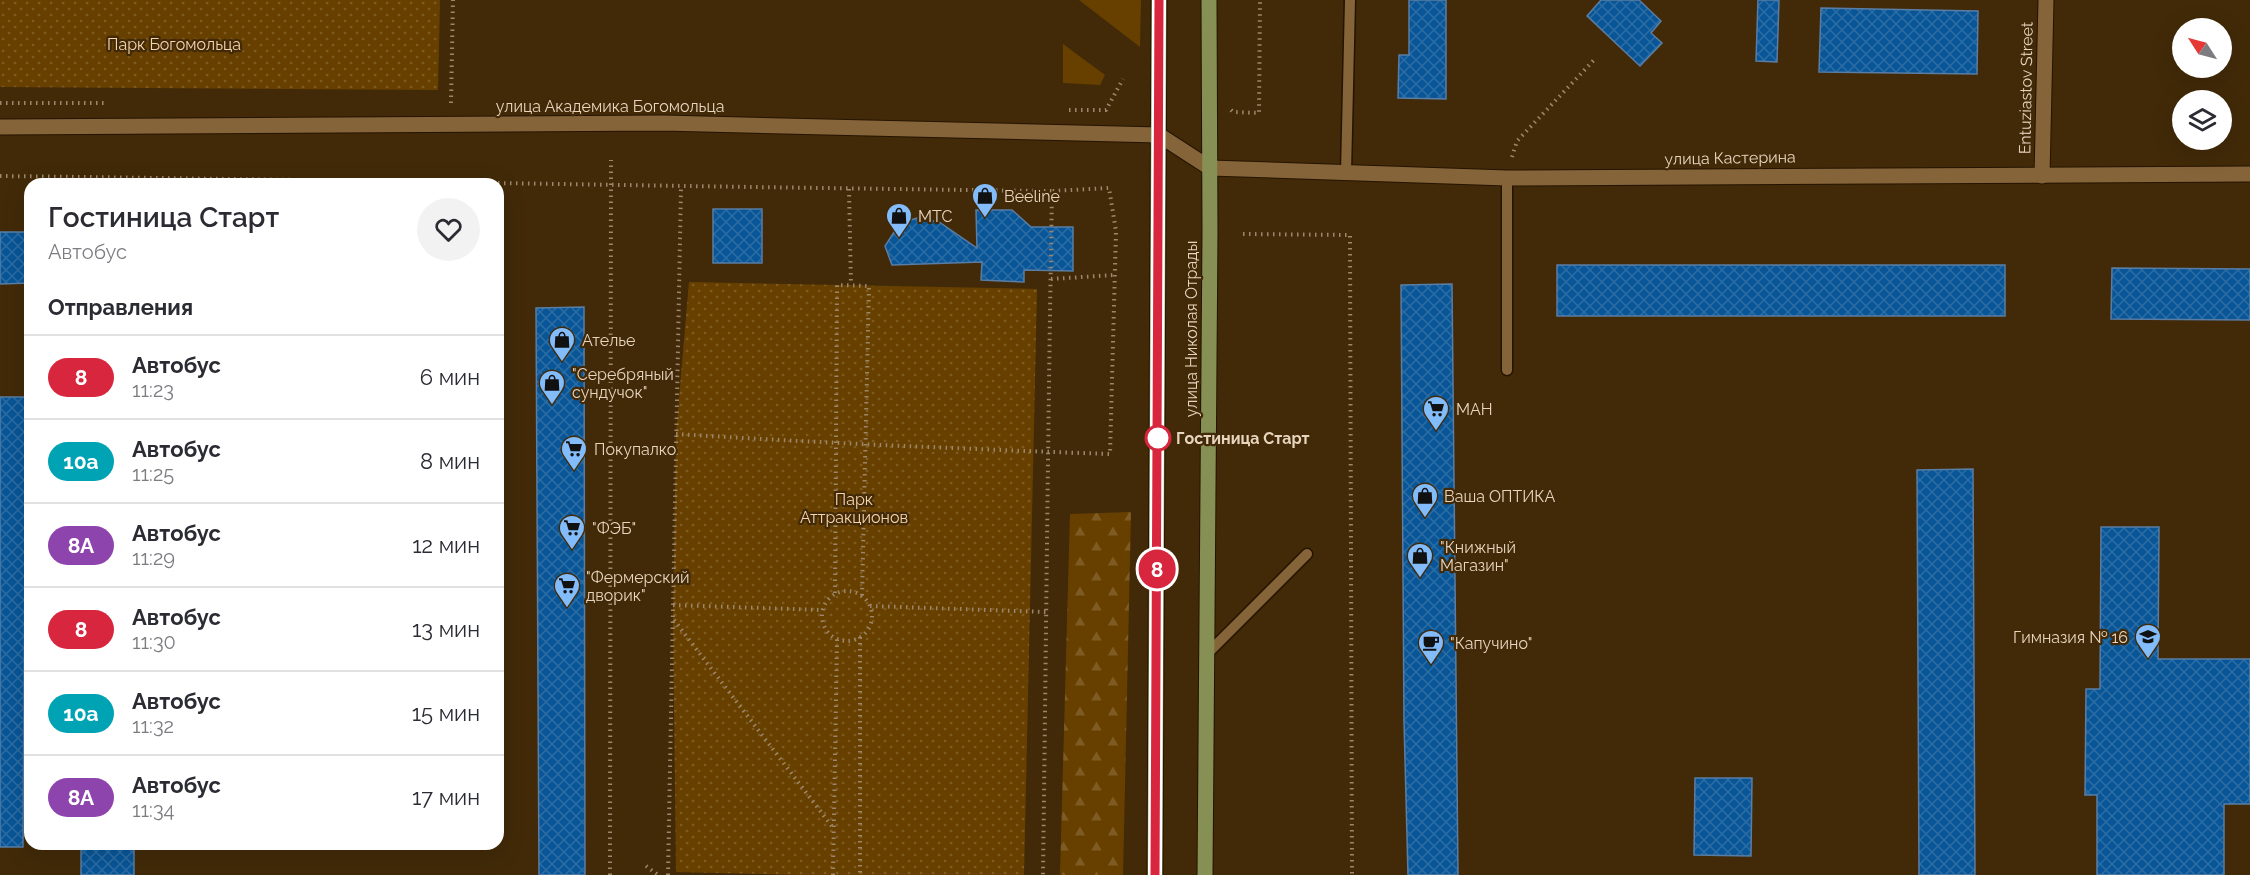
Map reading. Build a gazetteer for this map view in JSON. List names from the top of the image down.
{
  "streets": {
    "main road": ["улица Николая Отрады"],
    "street": ["Entuziastov Street", "улица Академика Богомольца", "улица Кастерина"]
  },
  "crossings": [
    ["Entuziastov Street", "улица Кастерина"],
    ["улица Академика Богомольца", "улица Николая Отрады"],
    ["улица Кастерина", "улица Николая Отрады"]
  ],
  "parks": ["Парк Богомольца", "Парк Аттракционов"],
  "places": {
    "shop": [
      "Beeline",
      "МТС",
      "Ателье",
      "\"Серебряный сундучок\"",
      "Ваша ОПТИКА",
      "\"Книжный Магазин\""
    ],
    "supermarket": [
      "МАН",
      "Покупалко",
      "\"ФЭБ\"",
      "\"Фермерский дворик\""
    ],
    "other": ["Гостиница Старт"],
    "school or university": ["Гимназия № 16"],
    "cafe": ["\"Капучино\""]
  },
  "lines": ["bus line 8"],
  "north": "top left",
  "page": {
    "on_map": "8",
    "heading": [
      ["Гостиница Старт", "Автобус"],
      "Отправления"
    ],
    "list": [
      {
        "mark": "8",
        "name": "Автобус",
        "note": "11:23",
        "value": "6 мин"
      },
      {
        "mark": "10а",
        "name": "Автобус",
        "note": "11:25",
        "value": "8 мин"
      },
      {
        "mark": "8А",
        "name": "Автобус",
        "note": "11:29",
        "value": "12 мин"
      },
      {
        "mark": "8",
        "name": "Автобус",
        "note": "11:30",
        "value": "13 мин"
      },
      {
        "mark": "10а",
        "name": "Автобус",
        "note": "11:32",
        "value": "15 мин"
      },
      {
        "mark": "8А",
        "name": "Автобус",
        "note": "11:34",
        "value": "17 мин"
      }
    ]
  }
}
